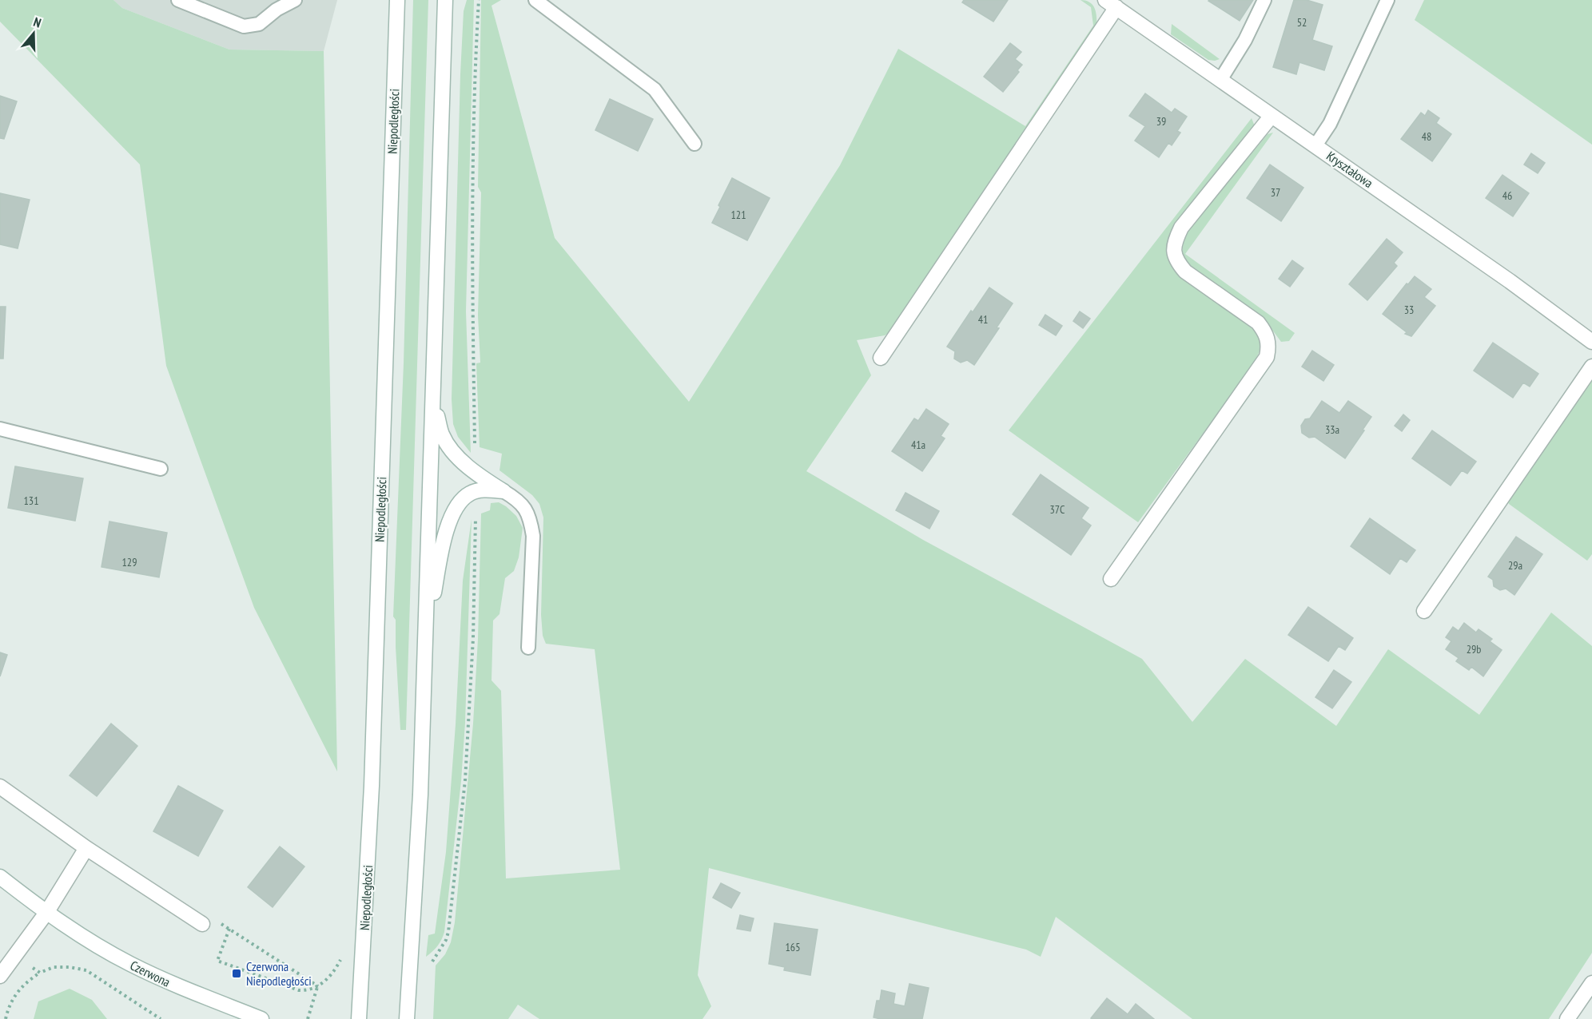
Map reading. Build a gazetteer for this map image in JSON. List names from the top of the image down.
{
  "streets": {
    "street": ["Niepodległości", "Kryształowa", "Czerwona"]
  },
  "places": {
    "transit": ["Czerwona Niepodległości"]
  },
  "house_numbers": [
    "52",
    "39",
    "48",
    "37",
    "46",
    "121",
    "33",
    "41",
    "33a",
    "41a",
    "131",
    "37C",
    "129",
    "29a",
    "29b",
    "165"
  ],
  "north": "top"
}
